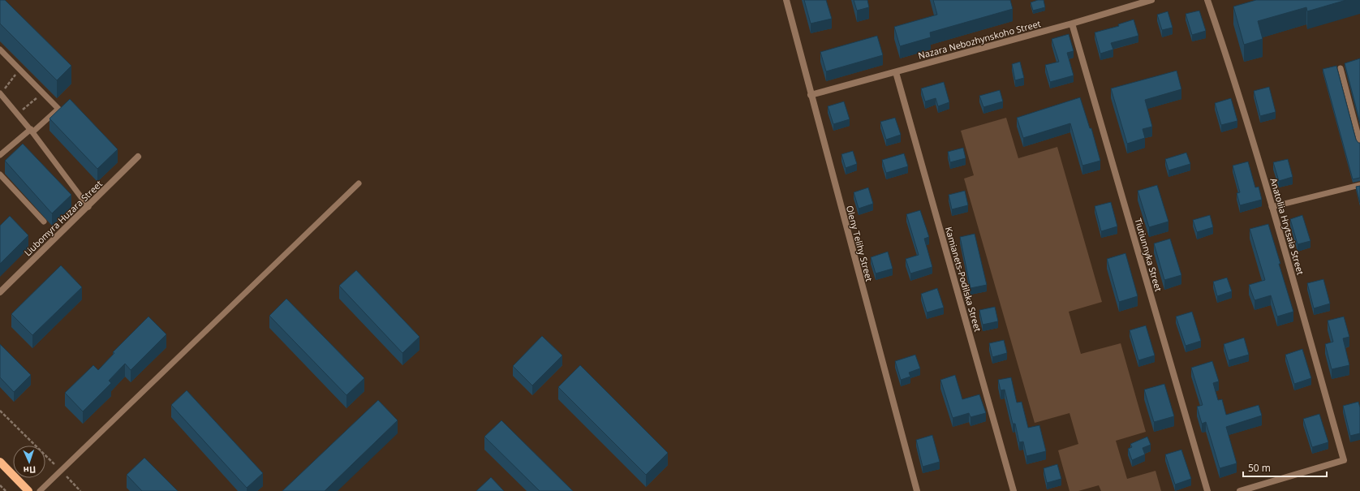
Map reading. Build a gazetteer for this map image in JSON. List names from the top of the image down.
{
  "streets": {
    "street": [
      "Nazara Nebozhynskoho Street",
      "Liubomyra Huzara Street",
      "Anatoliia Hrytsaia Street",
      "Oleny Telihy Street",
      "Tiutiunnyka Street",
      "Kamianets-Podilska Street"
    ]
  },
  "crossings": [
    ["Nazara Nebozhynskoho Street", "Oleny Telihy Street"],
    ["Nazara Nebozhynskoho Street", "Tiutiunnyka Street"],
    ["Nazara Nebozhynskoho Street", "Kamianets-Podilska Street"]
  ],
  "scale_bar": "50 m",
  "north": "bottom"
}
